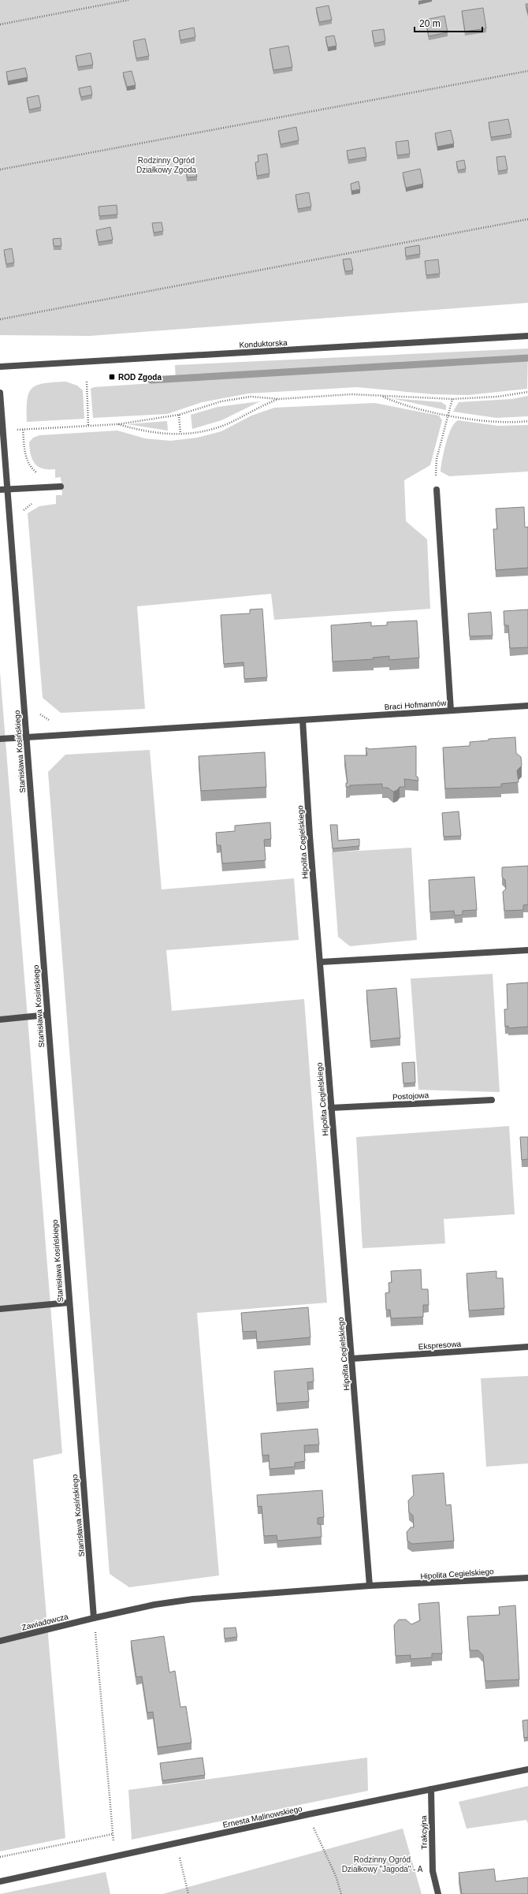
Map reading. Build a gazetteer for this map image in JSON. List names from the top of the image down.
{
  "streets": {
    "street": [
      "Konduktorska",
      "Braci Hofmannów",
      "Stanisława Kosińskiego",
      "Hipolita Cegielskiego",
      "Postojowa",
      "Ekspresowa",
      "Zawiadowcza",
      "Ernesta Malinowskiego",
      "Trakcyjna"
    ]
  },
  "crossings": [
    ["Braci Hofmannów", "Stanisława Kosińskiego"],
    ["Braci Hofmannów", "Hipolita Cegielskiego"],
    ["Stanisława Kosińskiego", "Zawiadowcza"],
    ["Hipolita Cegielskiego", "Postojowa"],
    ["Hipolita Cegielskiego", "Ekspresowa"],
    ["Hipolita Cegielskiego", "Zawiadowcza"],
    ["Ernesta Malinowskiego", "Trakcyjna"]
  ],
  "parks": ["Rodzinny Ogród Działkowy Zgoda", "Rodzinny Ogród Działkowy \"Jagoda\" - A"],
  "places": {
    "transit": ["ROD Zgoda"]
  },
  "scale_bar": "20 m"
}
